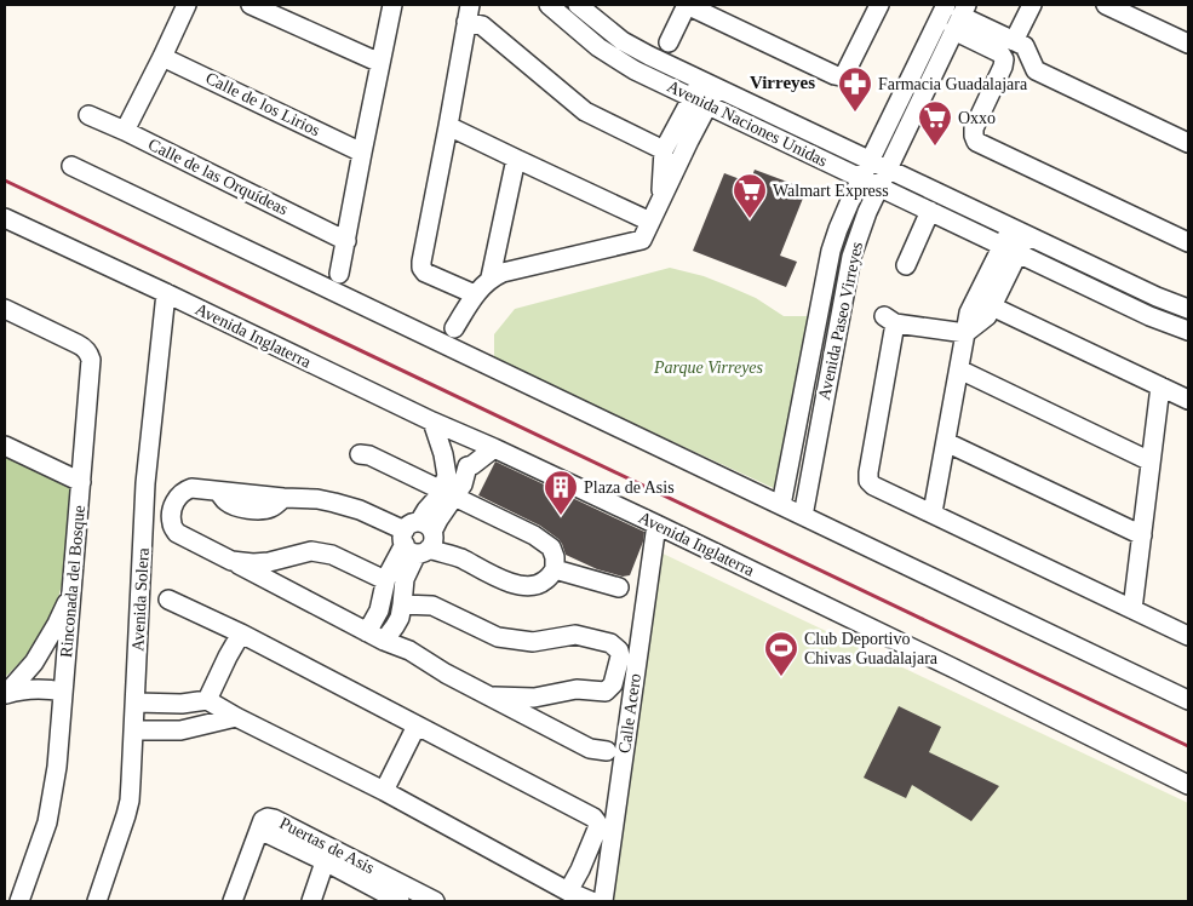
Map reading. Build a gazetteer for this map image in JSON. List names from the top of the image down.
{
  "streets": {
    "street": [
      "Calle de los Lirios",
      "Avenida Naciones Unidas",
      "Calle de las Orquídeas",
      "Avenida Paseo Virreyes",
      "Avenida Inglaterra",
      "Rinconada del Bosque",
      "Avenida Solera",
      "Calle Acero",
      "Puertas de Asis"
    ]
  },
  "crossings": [
    ["Avenida Naciones Unidas", "Avenida Paseo Virreyes"],
    ["Avenida Inglaterra", "Avenida Solera"],
    ["Avenida Inglaterra", "Calle Acero"]
  ],
  "districts": ["Virreyes"],
  "parks": ["Parque Virreyes"],
  "places": {
    "pharmacy": ["Farmacia Guadalajara"],
    "supermarket": ["Oxxo", "Walmart Express"],
    "building": ["Plaza de Asis"],
    "sports": ["Club Deportivo Chivas Guadalajara"]
  }
}
